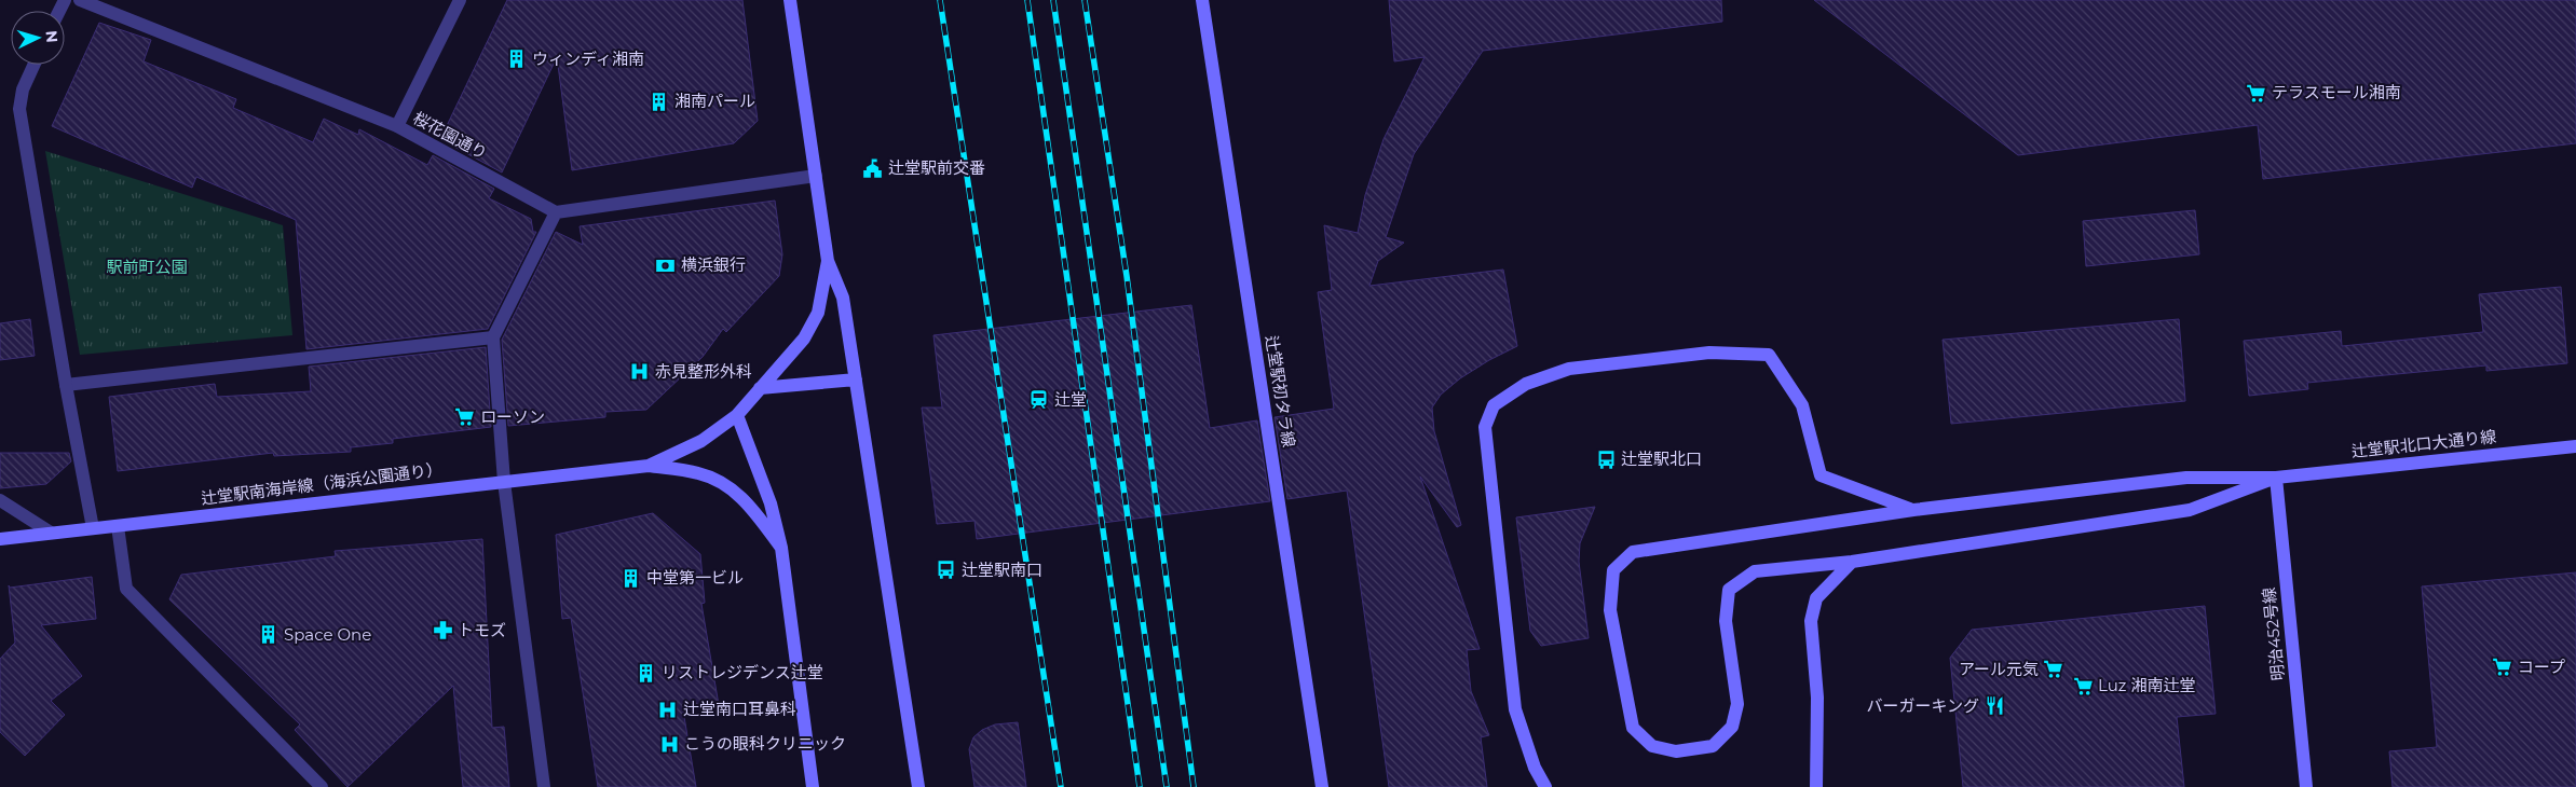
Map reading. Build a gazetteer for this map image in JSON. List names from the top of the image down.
{
  "streets": {
    "street": [
      "桜花園通り",
      "辻堂駅初タラ線",
      "辻堂駅北口大通り線",
      "辻堂駅南海岸線（海浜公園通り）",
      "明治452号線"
    ]
  },
  "crossings": [
    ["辻堂駅北口大通り線", "明治452号線"]
  ],
  "parks": ["駅前町公園"],
  "places": {
    "building": [
      "ウィンディ湘南",
      "湘南パール",
      "中堂第一ビル",
      "Space One",
      "リストレジデンス辻堂"
    ],
    "supermarket": [
      "テラスモール湘南",
      "ローソン",
      "コープ",
      "アール元気",
      "Luz 湘南辻堂"
    ],
    "public building": ["辻堂駅前交番"],
    "bank": ["横浜銀行"],
    "hospital": ["赤見整形外科", "辻堂南口耳鼻科", "こうの眼科クリニック"],
    "station": ["辻堂"],
    "bus stop": ["辻堂駅北口", "辻堂駅南口"],
    "pharmacy": ["トモズ"],
    "restaurant": ["バーガーキング"]
  },
  "north": "right"
}
